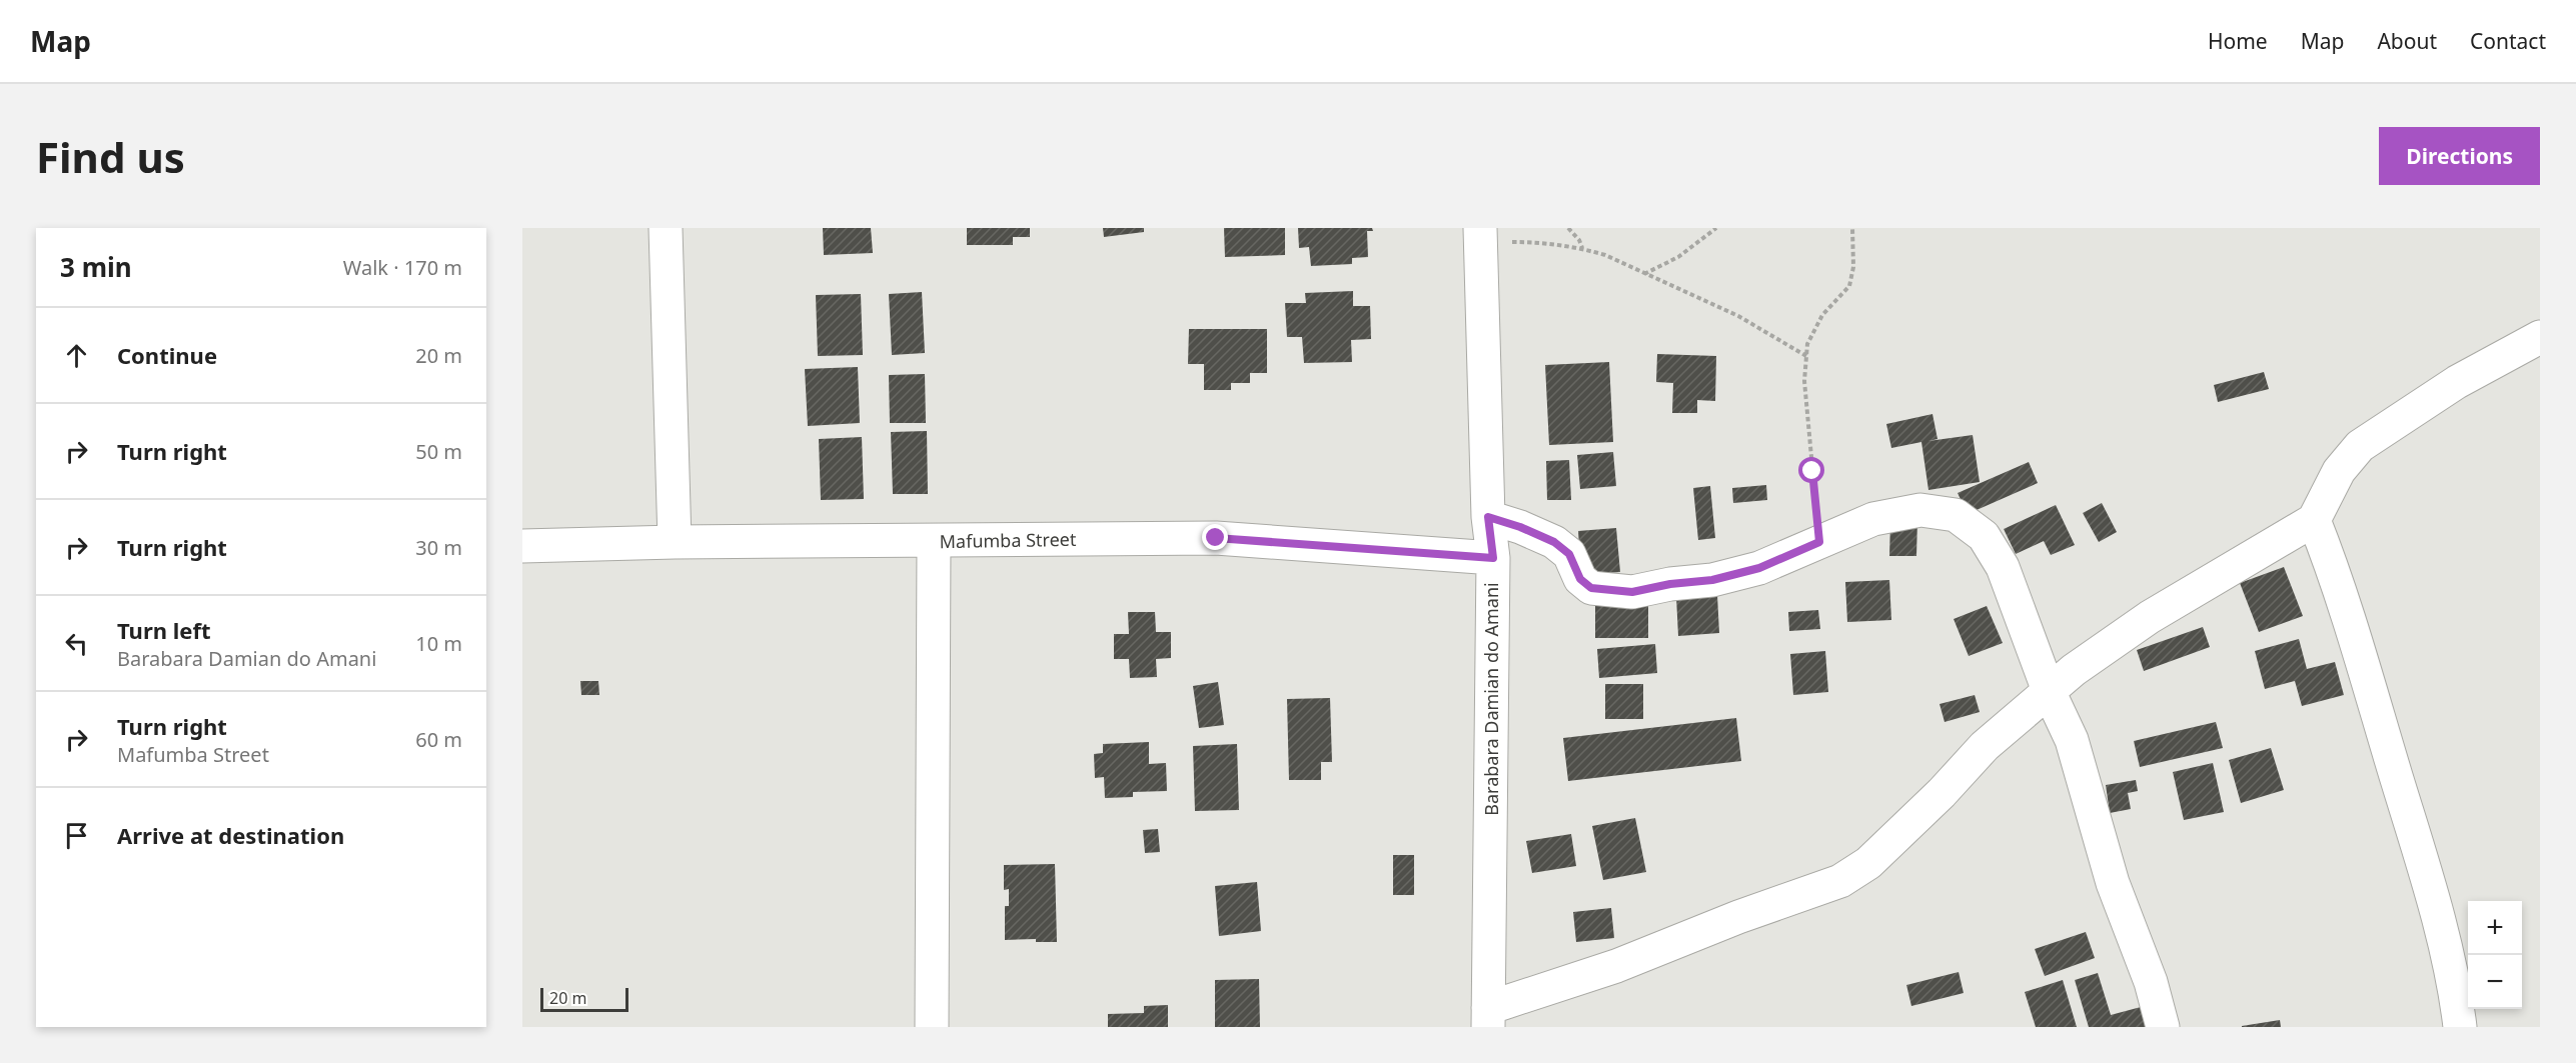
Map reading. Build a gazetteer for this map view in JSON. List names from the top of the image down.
{
  "streets": {
    "street": ["Mafumba Street", "Barabara Damian do Amani"]
  },
  "crossings": [
    ["Mafumba Street", "Barabara Damian do Amani"]
  ],
  "scale_bar": "20 m",
  "page": {
    "header": "Map",
    "nav": [
      "Home",
      "Map",
      "About",
      "Contact"
    ],
    "buttons": "Directions",
    "title": "Find us",
    "heading": ["3 min", "Walk · 170 m"],
    "list": [
      ["Continue", "20 m"],
      ["Turn right", "50 m"],
      ["Turn right", "30 m"],
      ["Turn left", "Barabara Damian do Amani", "10 m"],
      ["Turn right", "Mafumba Street", "60 m"],
      "Arrive at destination"
    ],
    "map_buttons": ["+", "−"],
    "scale": "20 m"
  }
}
